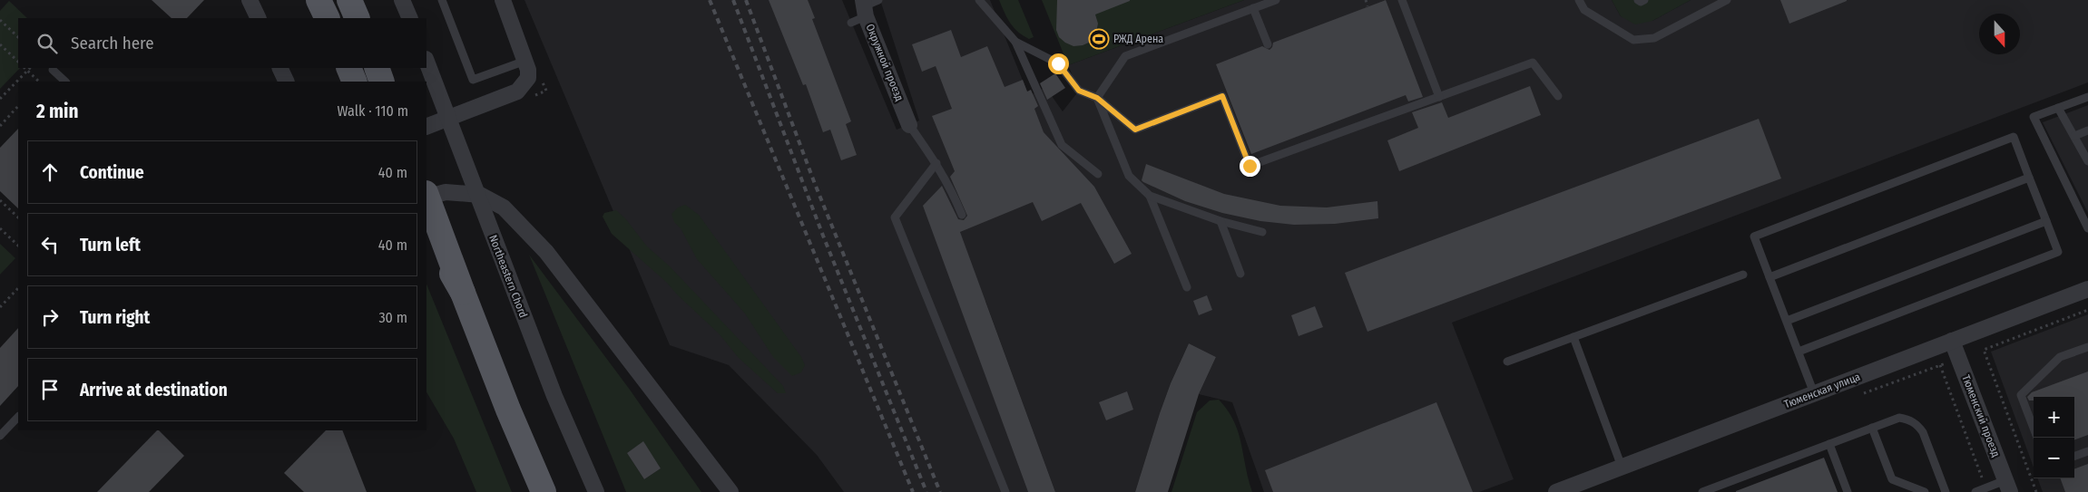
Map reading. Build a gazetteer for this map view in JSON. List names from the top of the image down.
{
  "streets": {
    "street": [
      "Окружной проезд",
      "Northeastern Chord",
      "Тюменская улица",
      "Тюменский проезд"
    ]
  },
  "crossings": [
    ["Тюменская улица", "Тюменский проезд"]
  ],
  "places": {
    "sports": ["РЖД Арена"]
  },
  "north": "bottom",
  "page": {
    "search": "Search here",
    "heading": ["2 min", "Walk · 110 m"],
    "list": [
      ["Continue", "40 m"],
      ["Turn left", "40 m"],
      ["Turn right", "30 m"],
      "Arrive at destination"
    ],
    "map_buttons": ["+", "−"]
  }
}
